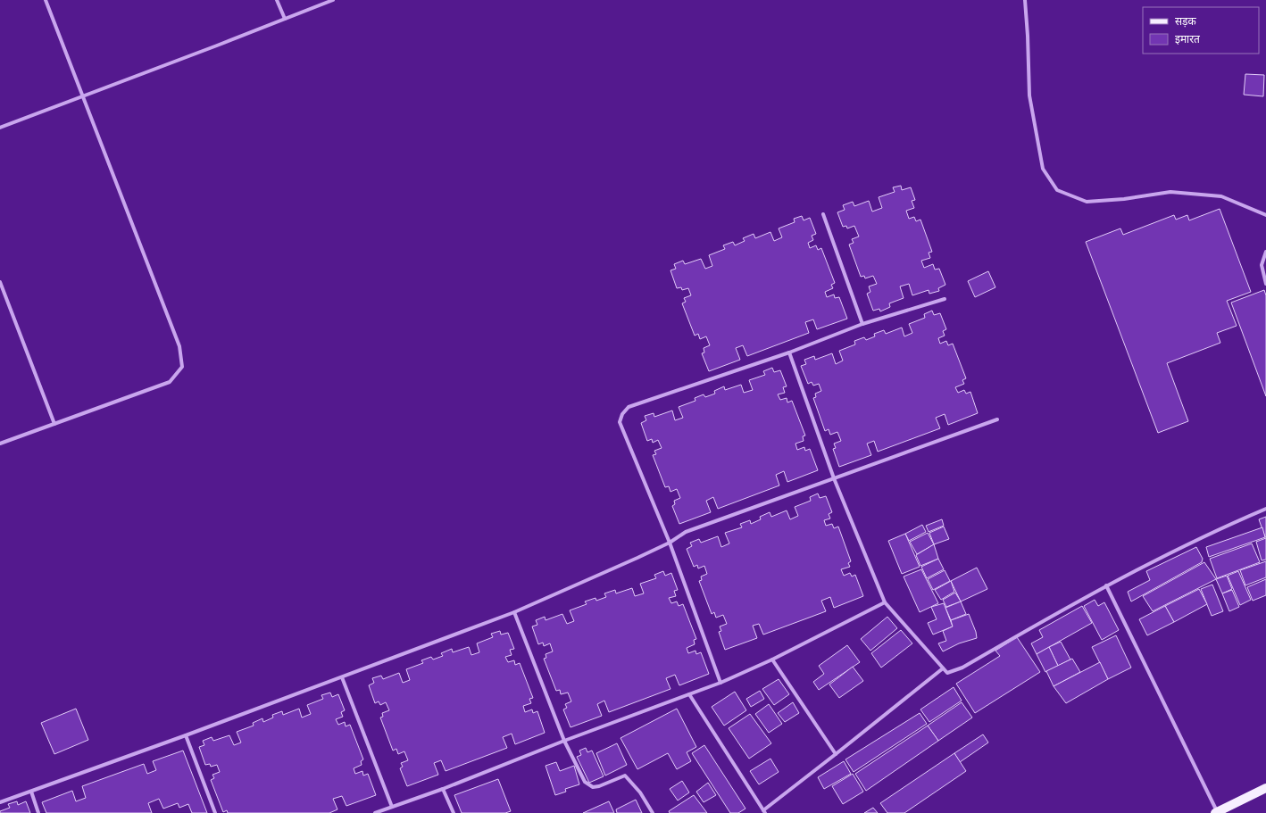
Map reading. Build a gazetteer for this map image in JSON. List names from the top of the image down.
{
  "legend": ["सड़क", "इमारत"]
}
